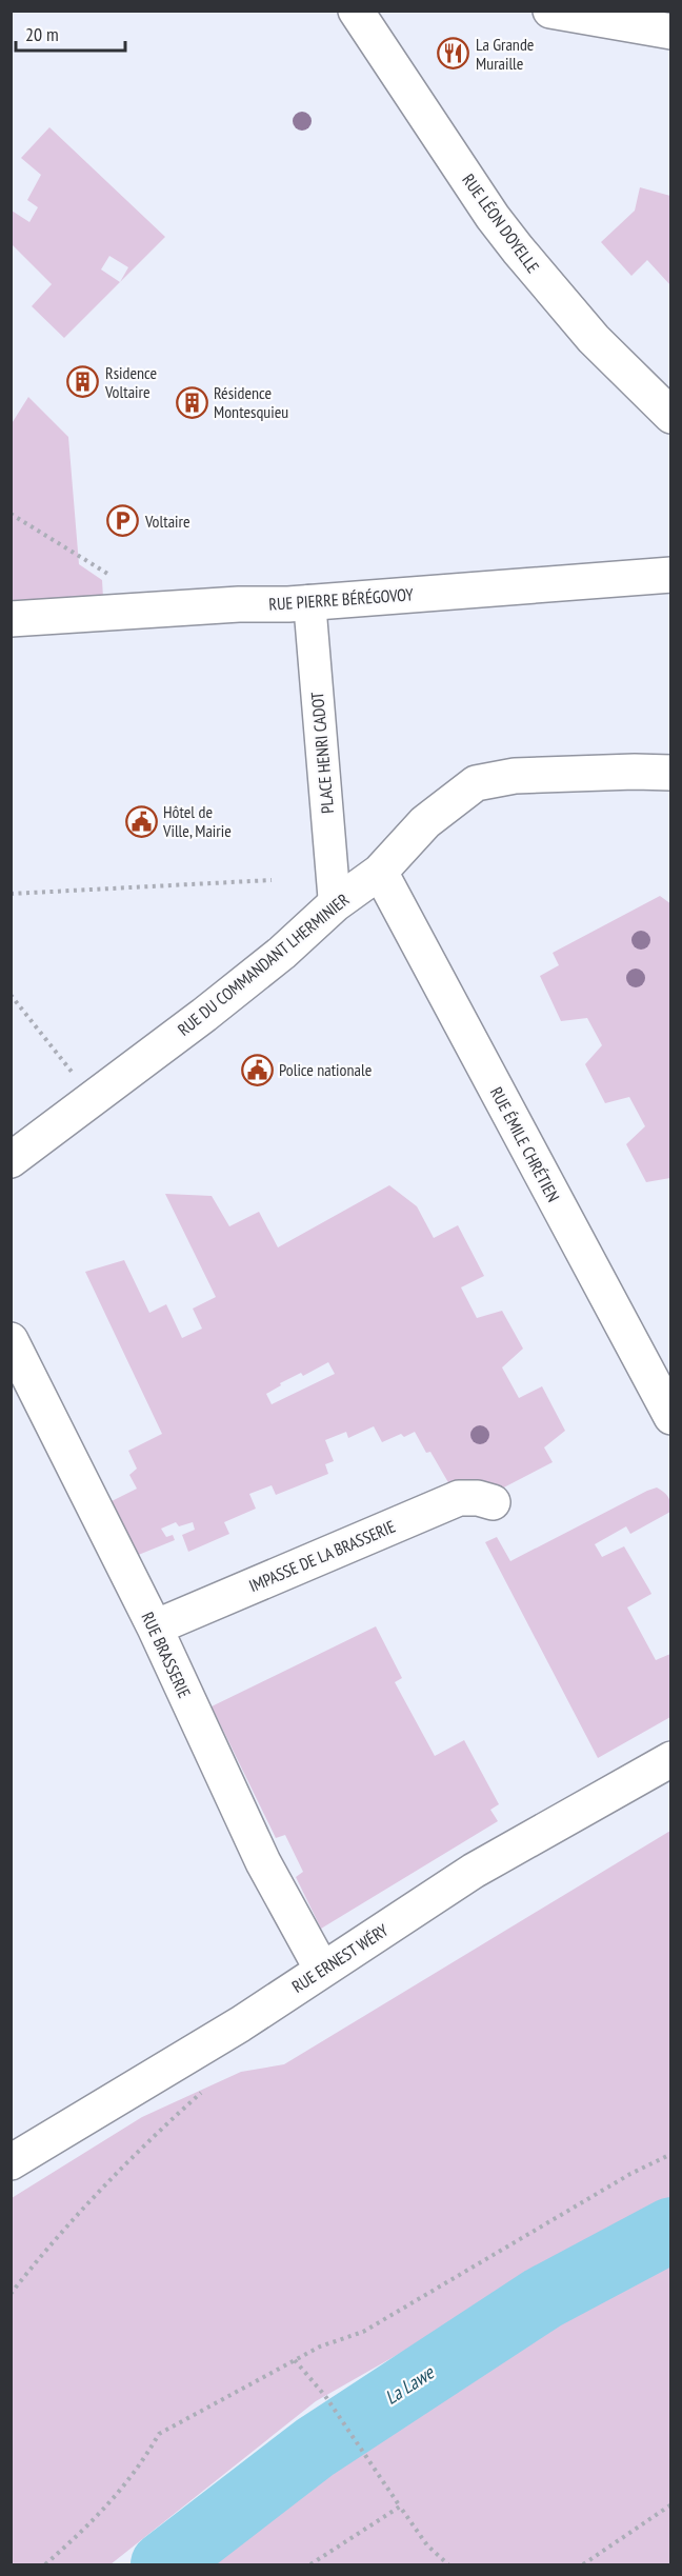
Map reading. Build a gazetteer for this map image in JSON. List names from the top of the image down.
{
  "streets": {
    "street": [
      "RUE LÉON DOYELLE",
      "RUE PIERRE BÉRÉGOVOY",
      "PLACE HENRI CADOT",
      "RUE DU COMMANDANT LHERMINIER",
      "RUE ÉMILE CHRÉTIEN",
      "IMPASSE DE LA BRASSERIE",
      "RUE BRASSERIE",
      "RUE ERNEST WÉRY"
    ]
  },
  "crossings": [
    ["RUE PIERRE BÉRÉGOVOY", "PLACE HENRI CADOT"],
    ["PLACE HENRI CADOT", "RUE DU COMMANDANT LHERMINIER"],
    ["RUE DU COMMANDANT LHERMINIER", "RUE ÉMILE CHRÉTIEN"],
    ["IMPASSE DE LA BRASSERIE", "RUE BRASSERIE"],
    ["RUE BRASSERIE", "RUE ERNEST WÉRY"]
  ],
  "water": ["La Lawe"],
  "places": {
    "restaurant": ["La Grande Muraille"],
    "building": ["Rsidence Voltaire", "Résidence Montesquieu"],
    "parking": ["Voltaire"],
    "public building": ["Hôtel de Ville, Mairie", "Police nationale"]
  },
  "scale_bar": "20 m"
}
